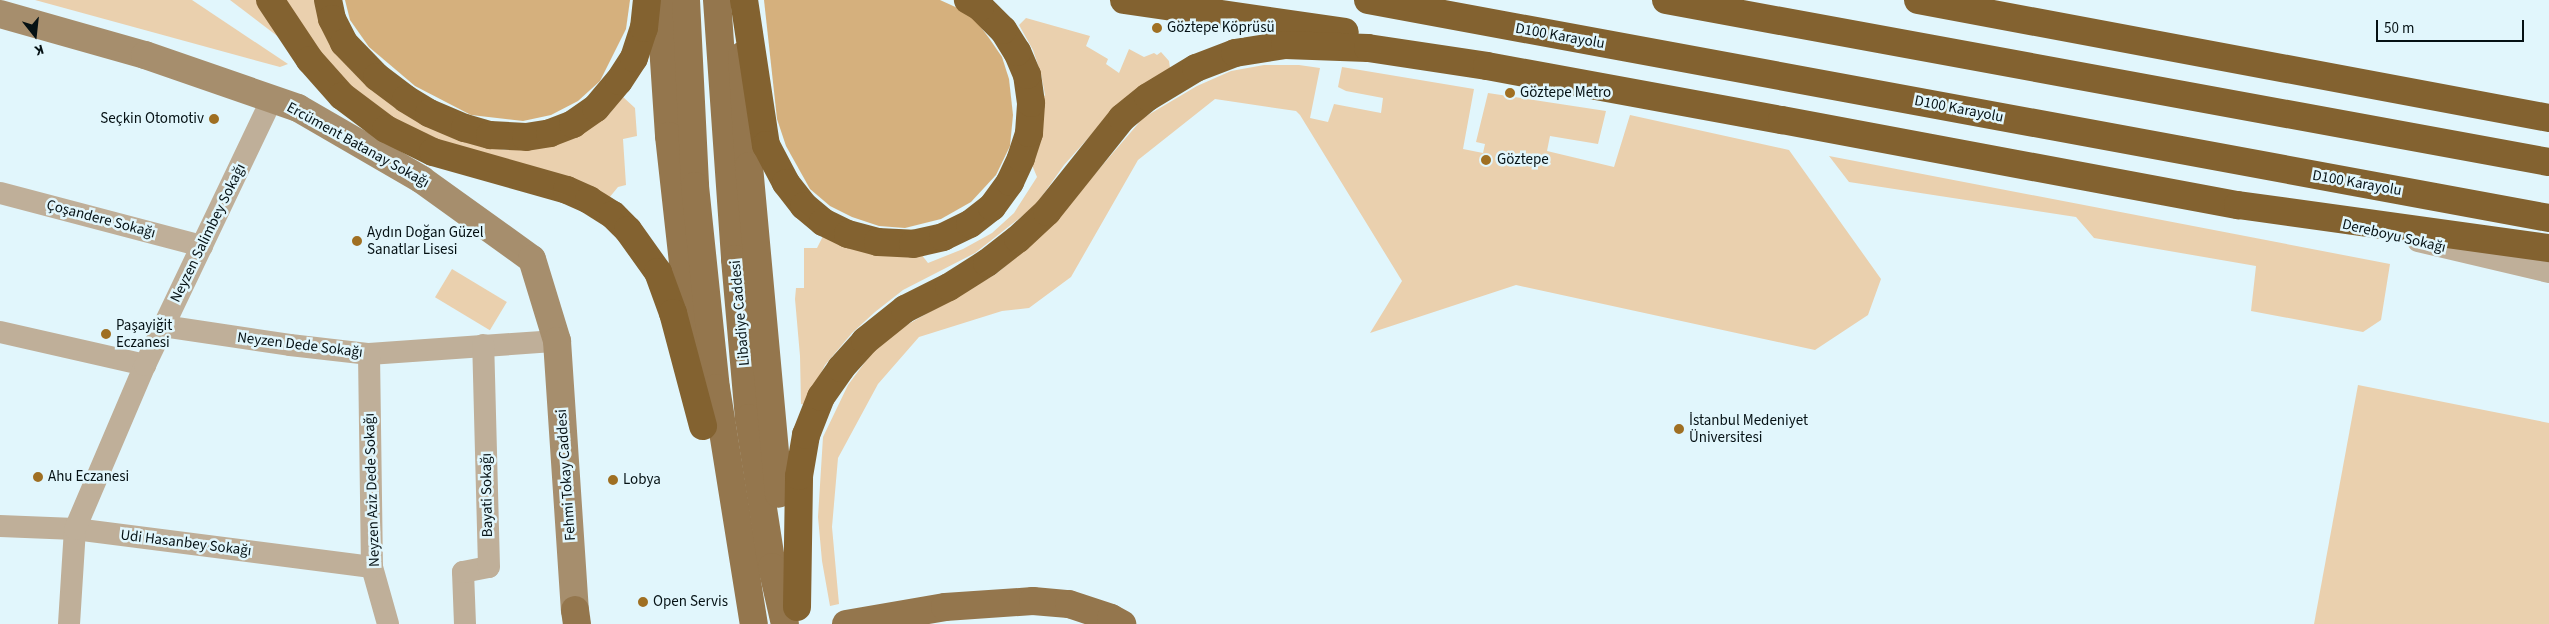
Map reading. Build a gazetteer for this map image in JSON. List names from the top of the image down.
{
  "streets": {
    "highway": ["D100 Karayolu"],
    "main road": ["Libadiye Caddesi"],
    "street": [
      "Ercüment Batanay Sokağı",
      "Çoşandere Sokağı",
      "Neyzen Salimbey Sokağı",
      "Dereboyu Sokağı",
      "Neyzen Dede Sokağı",
      "Fehmi Tokay Caddesi",
      "Neyzen Aziz Dede Sokağı",
      "Bayati Sokağı",
      "Udi Hasanbey Sokağı"
    ]
  },
  "crossings": [
    ["Ercüment Batanay Sokağı", "Neyzen Salimbey Sokağı"],
    ["Ercüment Batanay Sokağı", "Neyzen Dede Sokağı"],
    ["Ercüment Batanay Sokağı", "Fehmi Tokay Caddesi"],
    ["Çoşandere Sokağı", "Neyzen Salimbey Sokağı"],
    ["Neyzen Salimbey Sokağı", "Neyzen Dede Sokağı"],
    ["Neyzen Salimbey Sokağı", "Udi Hasanbey Sokağı"],
    ["Neyzen Dede Sokağı", "Fehmi Tokay Caddesi"],
    ["Neyzen Dede Sokağı", "Neyzen Aziz Dede Sokağı"],
    ["Neyzen Dede Sokağı", "Bayati Sokağı"],
    ["Neyzen Aziz Dede Sokağı", "Udi Hasanbey Sokağı"]
  ],
  "places": [
    "Göztepe Köprüsü",
    "Göztepe Metro",
    "Seçkin Otomotiv",
    "Göztepe",
    "Aydın Doğan Güzel Sanatlar Lisesi",
    "Paşayiğit Eczanesi",
    "İstanbul Medeniyet Üniversitesi",
    "Ahu Eczanesi",
    "Lobya",
    "Open Servis"
  ],
  "scale_bar": "50 m",
  "north": "bottom"
}
